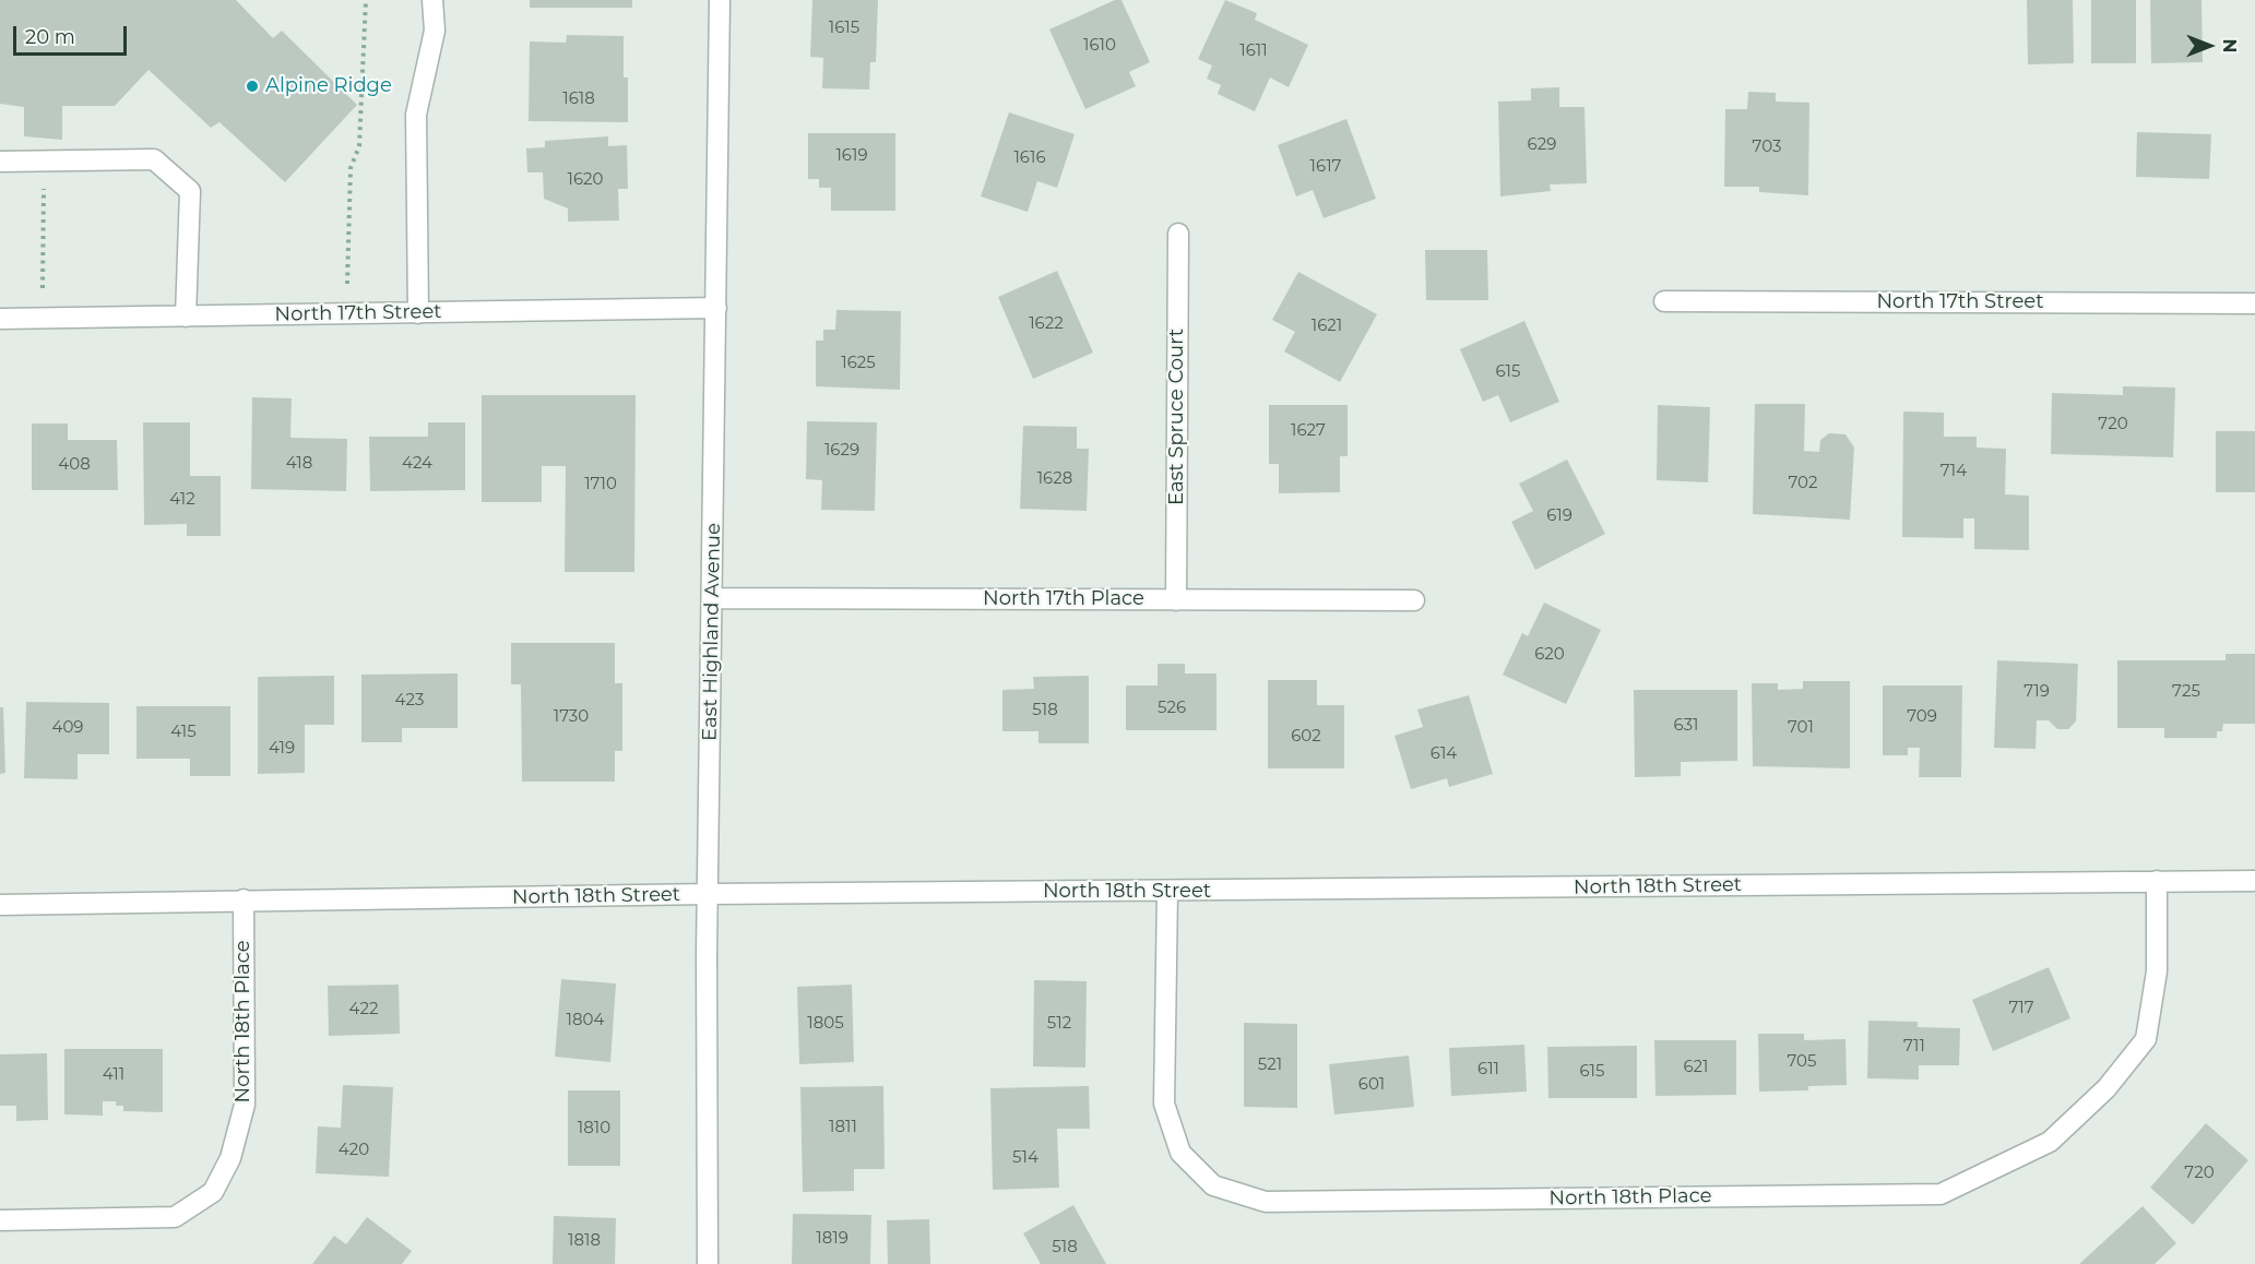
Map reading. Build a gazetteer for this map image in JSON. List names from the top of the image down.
{
  "streets": {
    "street": [
      "North 17th Street",
      "East Spruce Court",
      "North 17th Place",
      "East Highland Avenue",
      "North 18th Street",
      "North 18th Place"
    ]
  },
  "crossings": [
    ["North 17th Street", "East Highland Avenue"],
    ["East Spruce Court", "North 17th Place"],
    ["North 17th Place", "East Highland Avenue"],
    ["East Highland Avenue", "North 18th Street"],
    ["North 18th Street", "North 18th Place"]
  ],
  "places": ["Alpine Ridge"],
  "house_numbers": [
    "1615",
    "1610",
    "1611",
    "1618",
    "629",
    "703",
    "1619",
    "1616",
    "1617",
    "1620",
    "1622",
    "1621",
    "1625",
    "615",
    "720",
    "1627",
    "1629",
    "418",
    "424",
    "408",
    "714",
    "1628",
    "702",
    "1710",
    "412",
    "619",
    "620",
    "719",
    "725",
    "423",
    "526",
    "518",
    "1730",
    "709",
    "631",
    "409",
    "701",
    "415",
    "602",
    "419",
    "614",
    "717",
    "422",
    "1804",
    "1805",
    "512",
    "711",
    "705",
    "521",
    "621",
    "611",
    "615",
    "411",
    "601",
    "1811",
    "1810",
    "420",
    "514",
    "720",
    "1819",
    "1818",
    "518"
  ],
  "scale_bar": "20 m",
  "north": "right"
}
